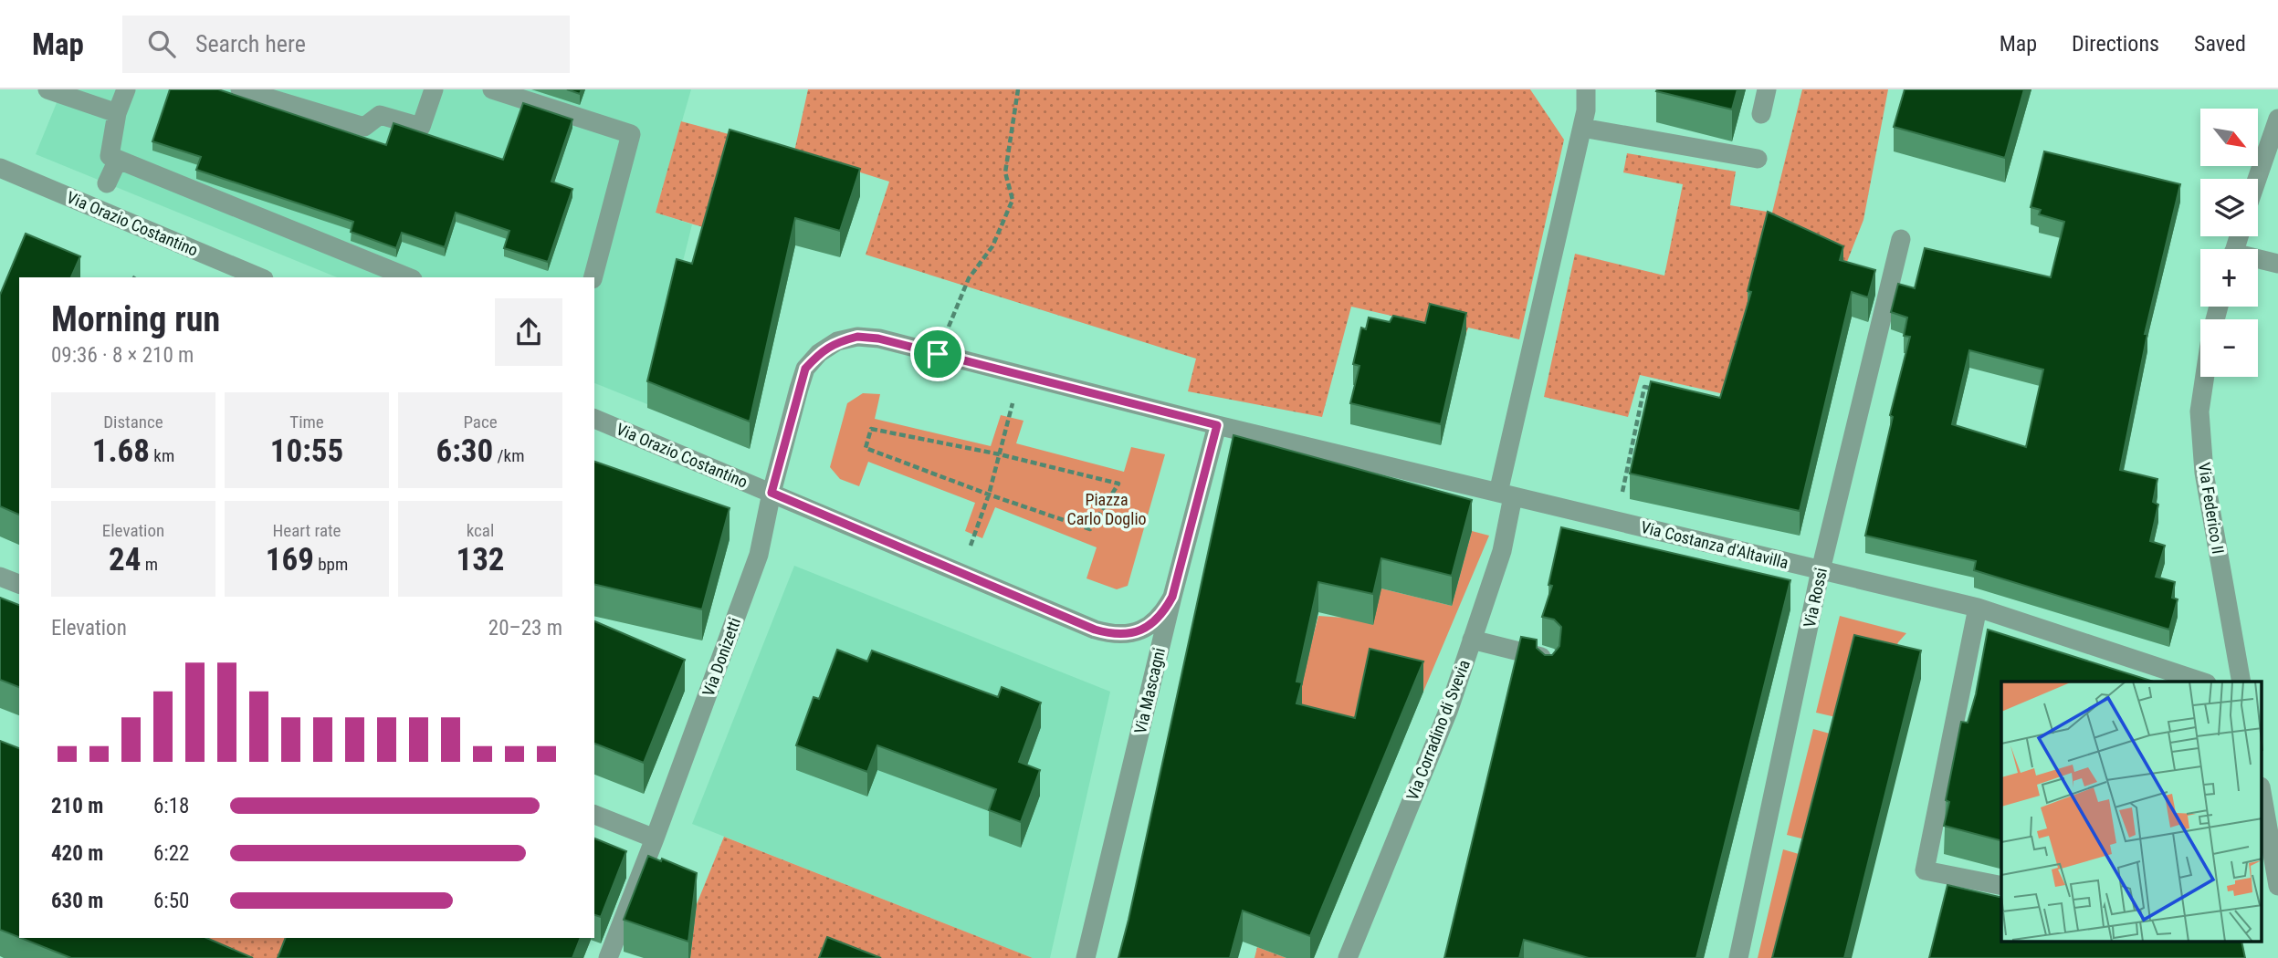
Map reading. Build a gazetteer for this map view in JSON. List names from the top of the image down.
{
  "streets": {
    "street": [
      "Via Orazio Costantino",
      "Via Federico II",
      "Via Costanza d'Altavilla",
      "Via Rossi",
      "Via Donizetti",
      "Via Mascagni",
      "Via Corradino di Svevia"
    ]
  },
  "crossings": [
    ["Via Orazio Costantino", "Via Donizetti"],
    ["Via Orazio Costantino", "Via Mascagni"],
    ["Via Costanza d'Altavilla", "Via Rossi"],
    ["Via Costanza d'Altavilla", "Via Donizetti"],
    ["Via Costanza d'Altavilla", "Via Mascagni"],
    ["Via Costanza d'Altavilla", "Via Corradino di Svevia"]
  ],
  "parks": ["Piazza Carlo Doglio"],
  "north": "bottom right",
  "page": {
    "header": "Map",
    "search": "Search here",
    "nav": ["Map", "Directions", "Saved"],
    "map_buttons": ["+", "−"],
    "heading": ["Morning run", "09:36 · 8 × 210 m"],
    "stats": [
      ["Distance", "1.68 km"],
      ["Time", "10:55"],
      ["Pace", "6:30 /km"],
      ["Elevation", "24 m"],
      ["Heart rate", "169 bpm"],
      ["kcal", "132"]
    ],
    "chart": ["Elevation", "20–23 m"],
    "list": [
      {
        "name": "210 m",
        "note": "6:18"
      },
      {
        "name": "420 m",
        "note": "6:22"
      },
      {
        "name": "630 m",
        "note": "6:50"
      }
    ]
  }
}
